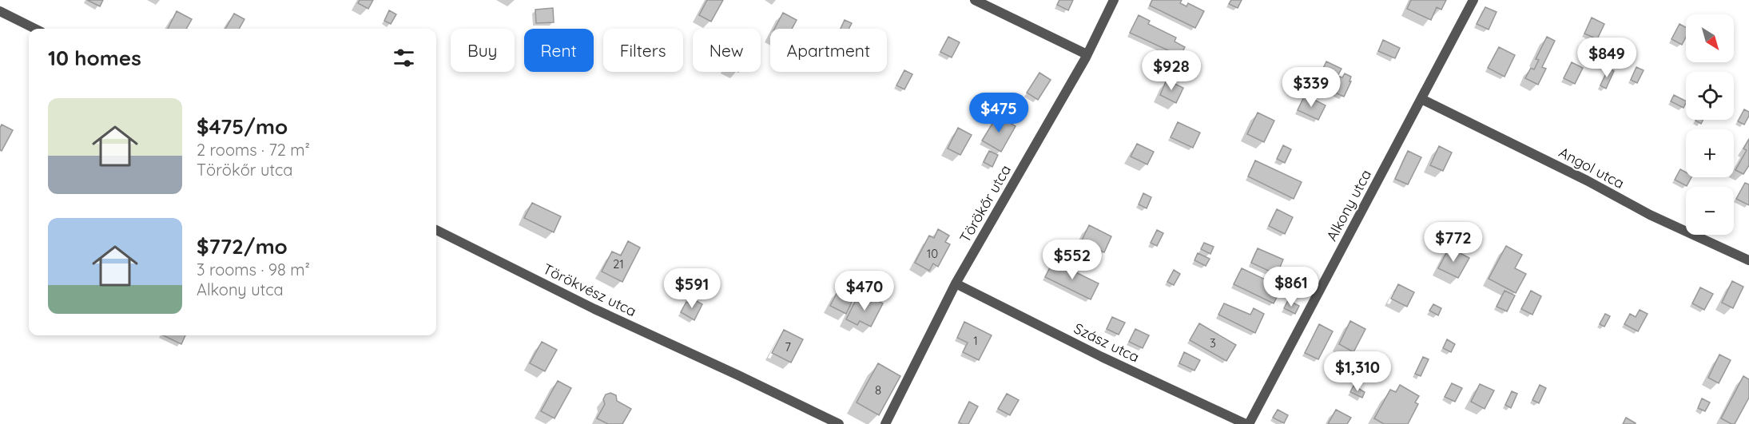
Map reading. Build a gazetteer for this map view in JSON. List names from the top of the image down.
{
  "streets": {
    "street": [
      "Angol utca",
      "Törökőr utca",
      "Alkony utca",
      "Törökvész utca",
      "Szász utca"
    ]
  },
  "crossings": [
    ["Angol utca", "Alkony utca"],
    ["Törökőr utca", "Szász utca"],
    ["Alkony utca", "Szász utca"]
  ],
  "house_numbers": [
    "10",
    "21",
    "1",
    "3",
    "7",
    "8"
  ],
  "north": "bottom right",
  "page": {
    "map_buttons": ["+", "−"],
    "chip": [
      "Buy",
      "Rent",
      "Filters",
      "New",
      "Apartment"
    ],
    "heading": "10 homes",
    "price": [
      "$849",
      "$928",
      "$339",
      "$475",
      "$772",
      "$552",
      "$861",
      "$591",
      "$470",
      "$1,310"
    ],
    "list": [
      {
        "name": "$475/mo",
        "note": "2 rooms · 72 m² · Törökőr utca"
      },
      {
        "name": "$772/mo",
        "note": "3 rooms · 98 m² · Alkony utca"
      }
    ]
  }
}
